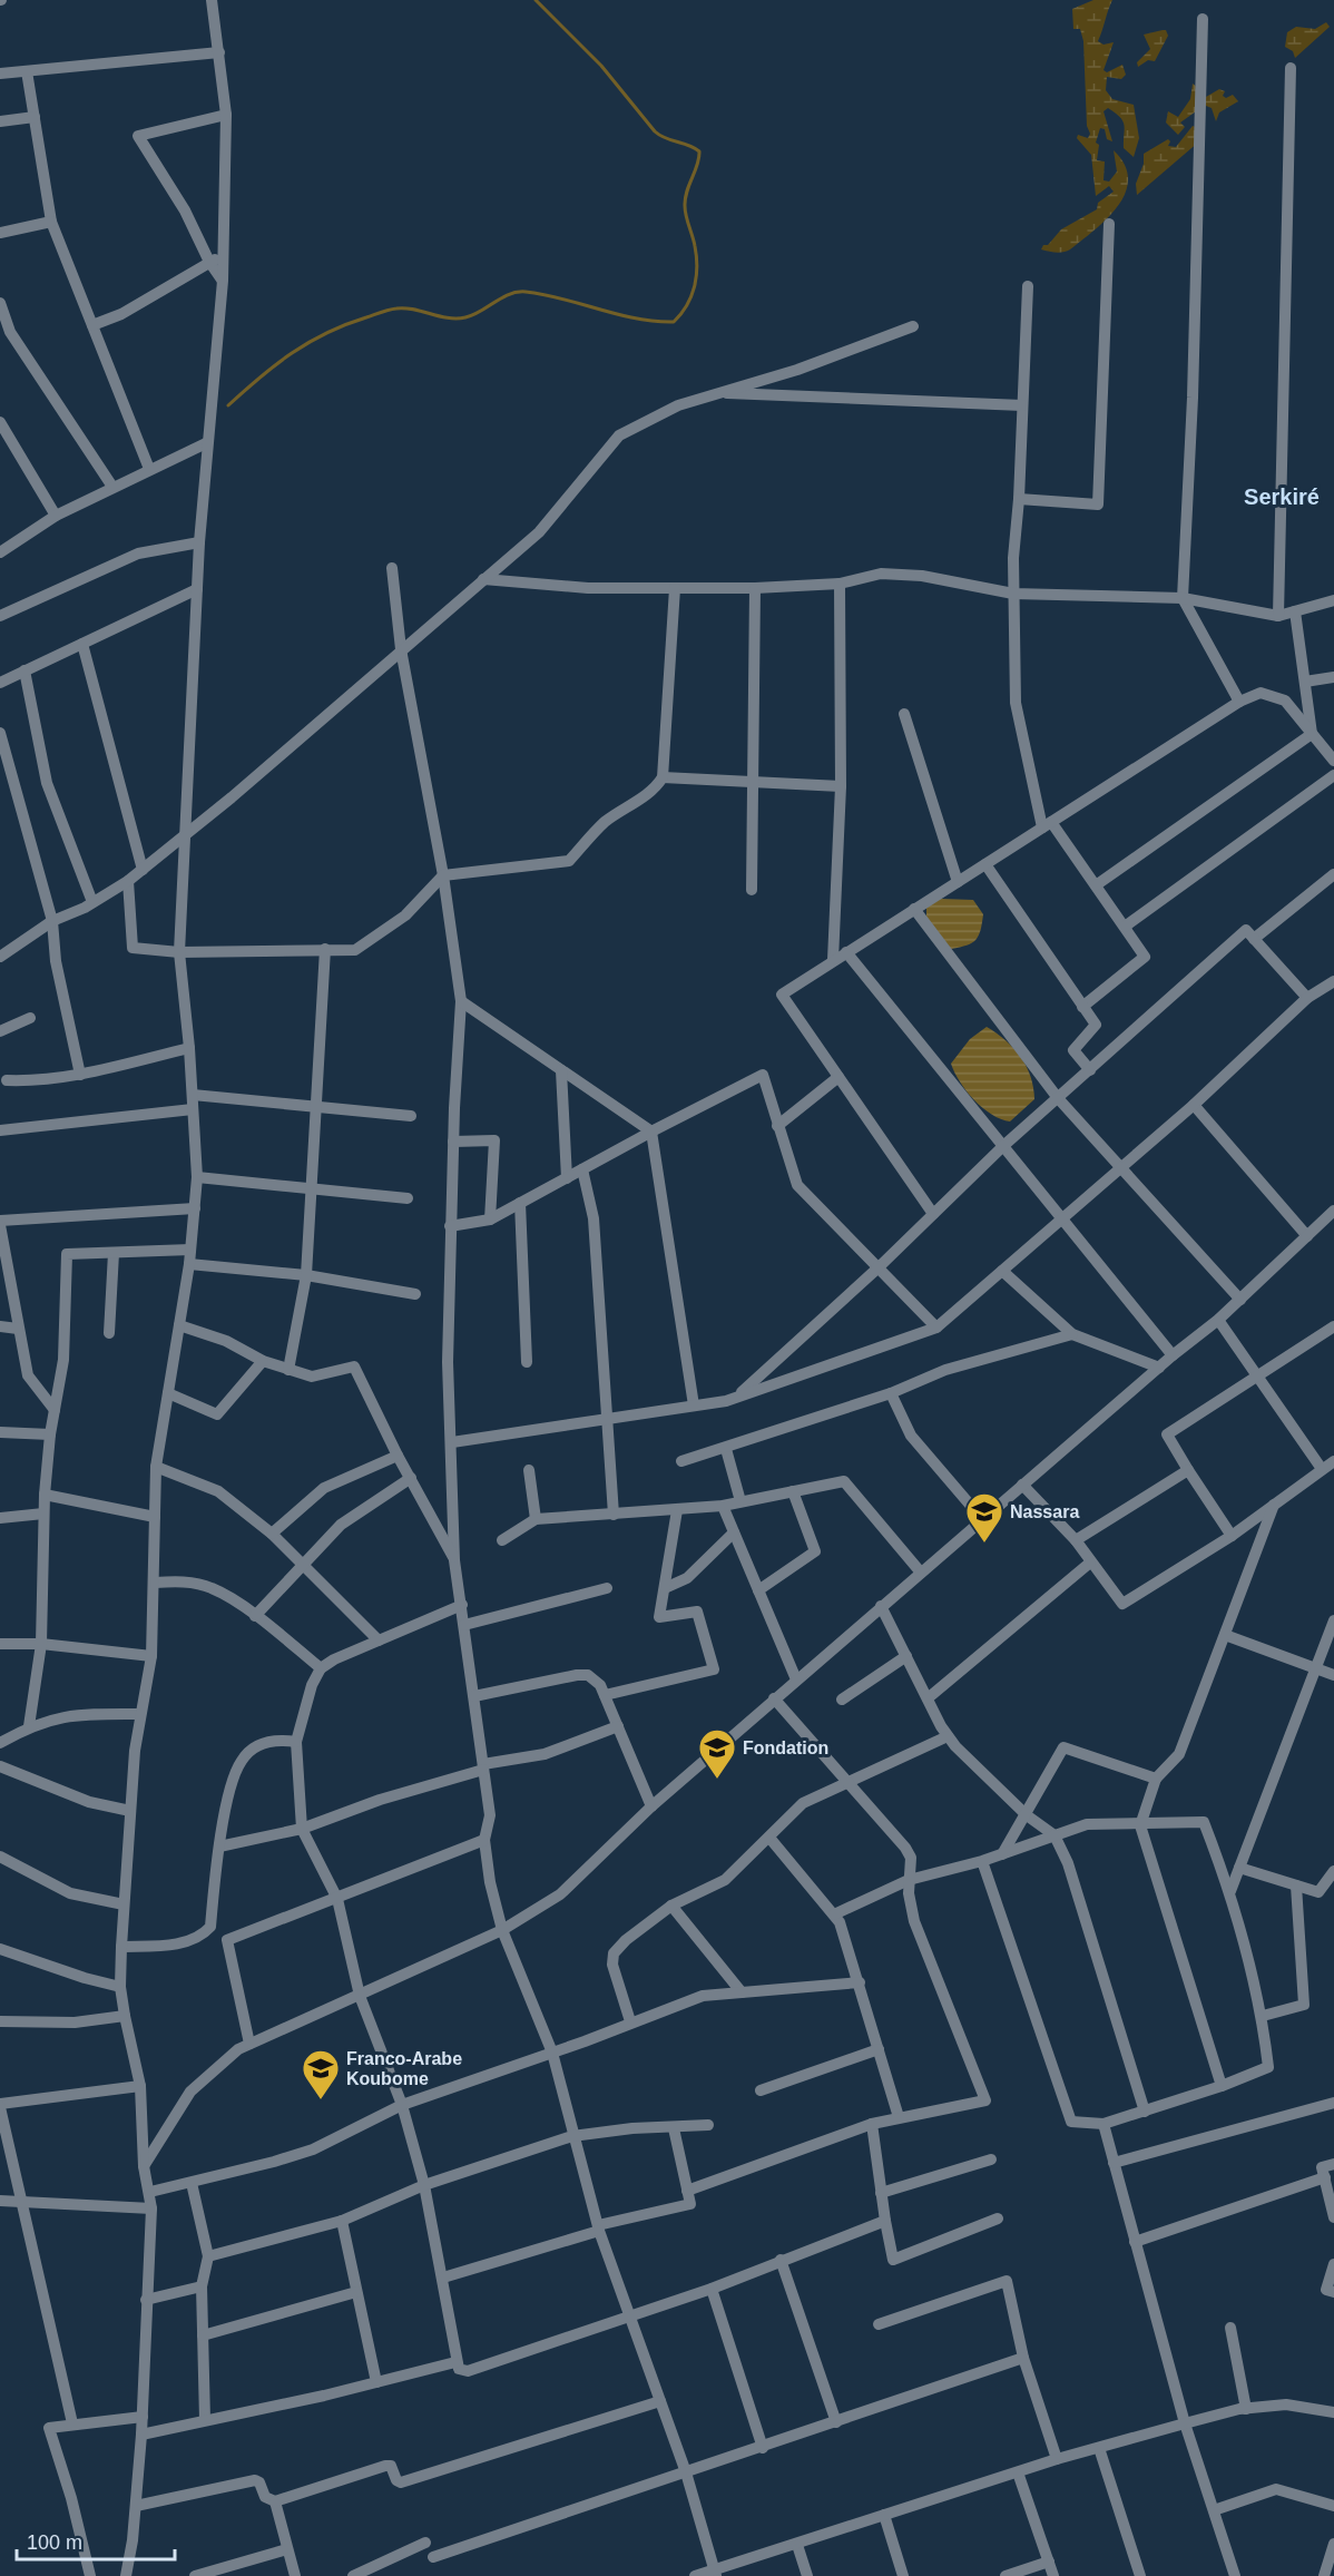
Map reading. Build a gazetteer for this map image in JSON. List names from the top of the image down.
{
  "districts": ["Serkiré"],
  "places": {
    "school or university": ["Nassara", "Fondation", "Franco-Arabe Koubome"]
  },
  "scale_bar": "100 m"
}
